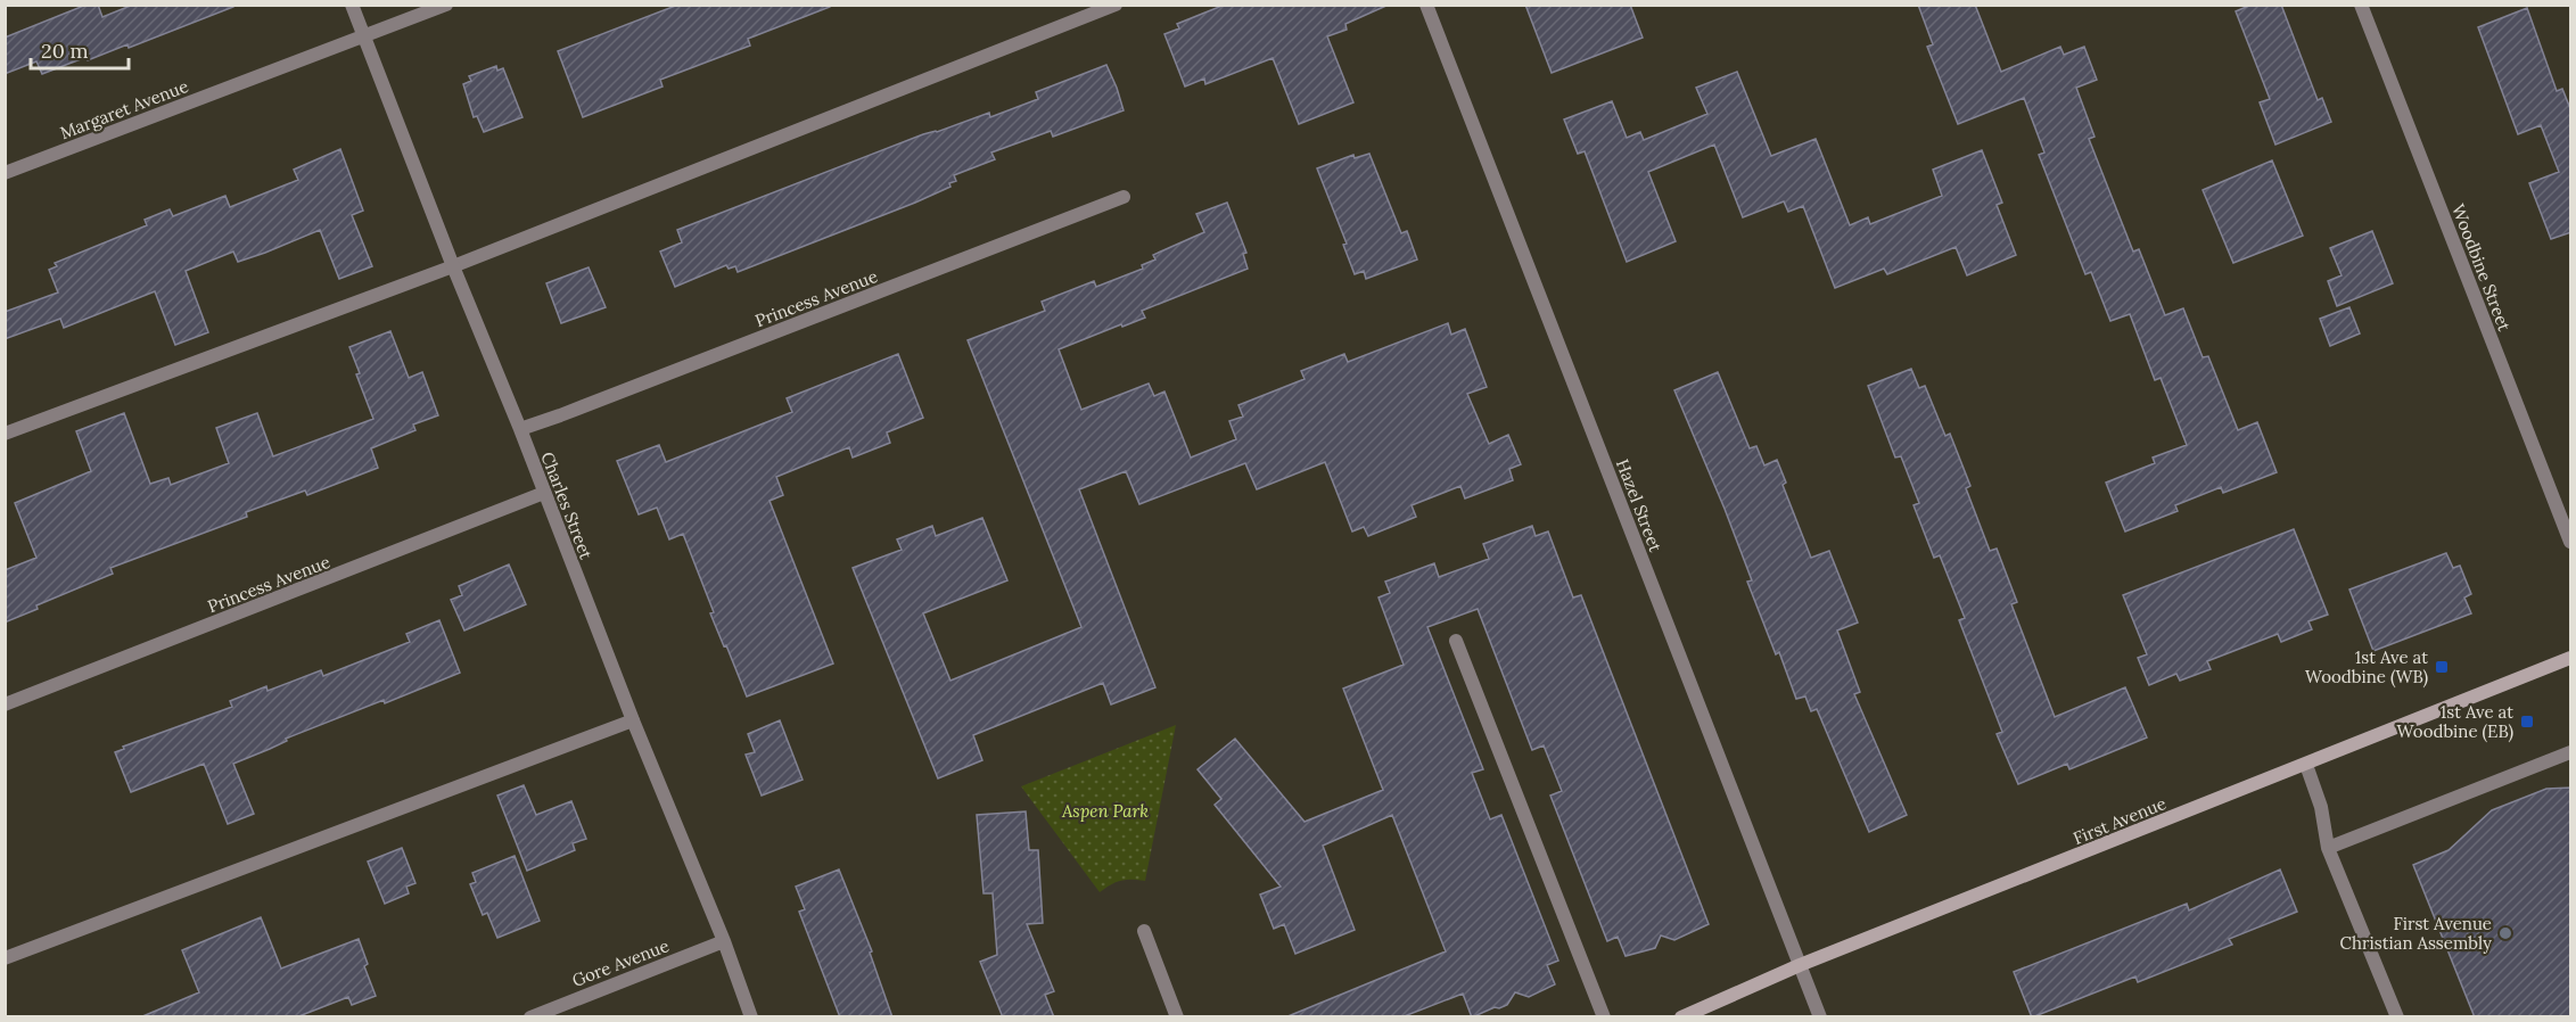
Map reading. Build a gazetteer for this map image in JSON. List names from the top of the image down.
{
  "streets": {
    "street": [
      "Margaret Avenue",
      "Woodbine Street",
      "Princess Avenue",
      "Charles Street",
      "Hazel Street",
      "First Avenue",
      "Gore Avenue"
    ]
  },
  "crossings": [
    ["Margaret Avenue", "Charles Street"],
    ["Princess Avenue", "Charles Street"],
    ["Charles Street", "Gore Avenue"],
    ["Hazel Street", "First Avenue"]
  ],
  "parks": ["Aspen Park"],
  "places": {
    "transit": ["1st Ave at Woodbine (WB)", "1st Ave at Woodbine (EB)"],
    "other": ["First Avenue Christian Assembly"]
  },
  "scale_bar": "20 m"
}
